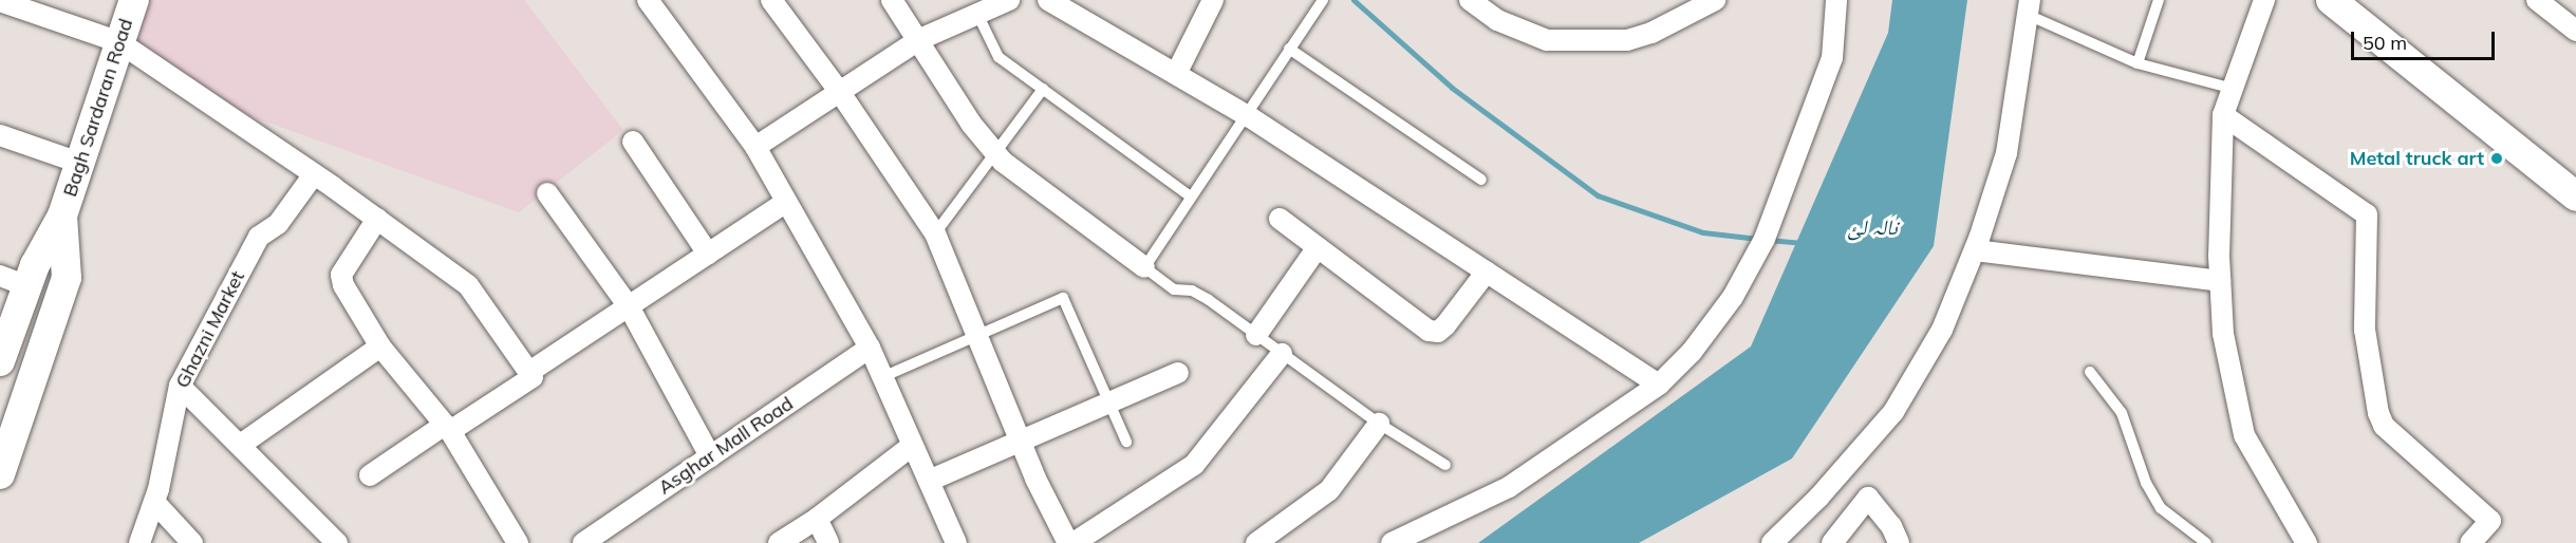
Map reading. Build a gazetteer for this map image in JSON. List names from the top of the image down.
{
  "streets": {
    "main road": ["Bagh Sardaran Road"],
    "street": ["Ghazni Market", "Asghar Mall Road"]
  },
  "water": ["نالہ لئ"],
  "places": ["Metal truck art"],
  "scale_bar": "50 m"
}
